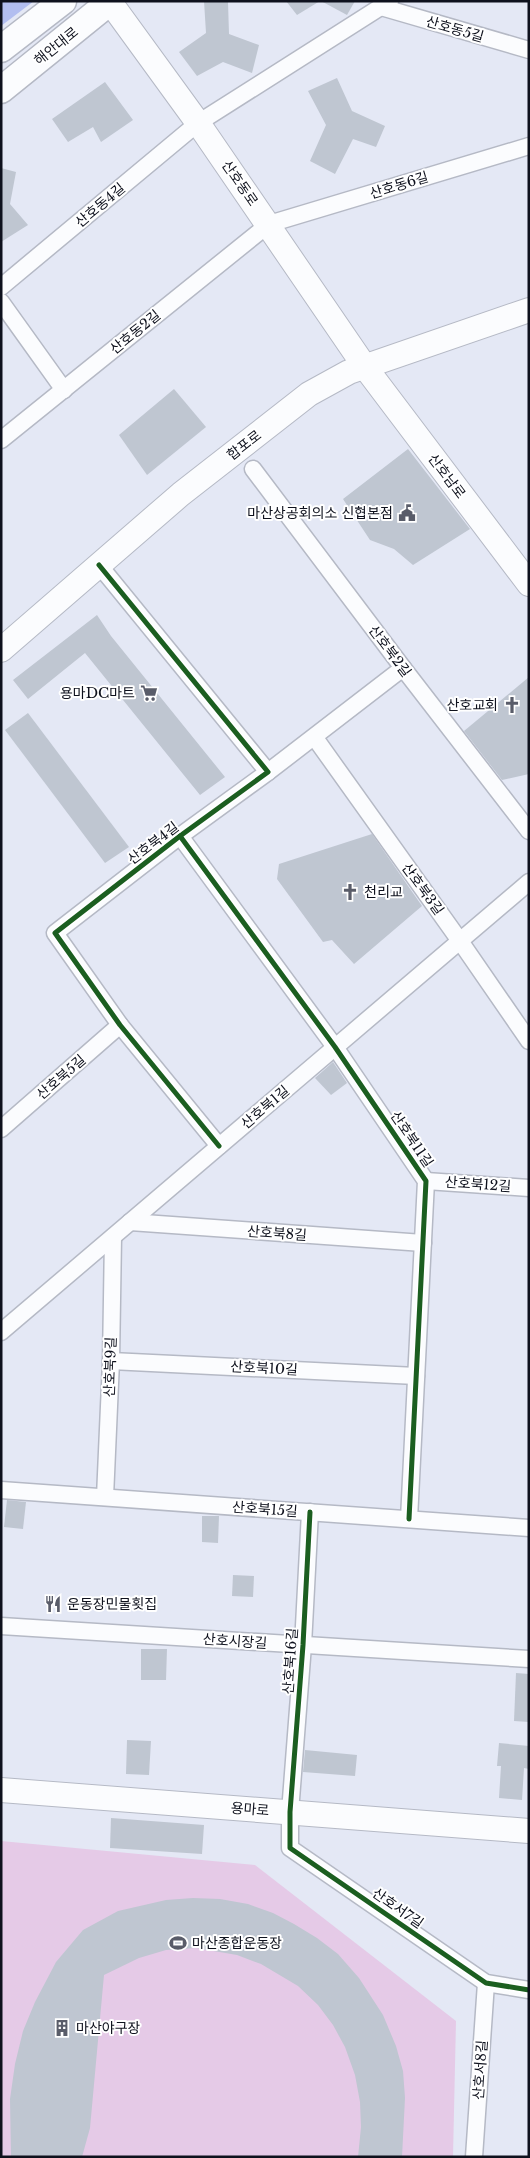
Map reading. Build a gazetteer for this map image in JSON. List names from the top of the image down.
{
  "streets": {
    "main road": [
      "해안대로",
      "산호동로",
      "합포로",
      "산호남로",
      "용마로"
    ],
    "street": [
      "산호동5길",
      "산호동6길",
      "산호동4길",
      "산호동2길",
      "산호북2길",
      "산호북4길",
      "산호북3길",
      "산호북5길",
      "산호북1길",
      "산호북11길",
      "산호북12길",
      "산호북8길",
      "산호북9길",
      "산호북10길",
      "산호북15길",
      "산호시장길",
      "산호북16길",
      "산호서7길",
      "산호서8길"
    ]
  },
  "crossings": [
    ["산호동5길", "산호동4길"],
    ["해안대로", "산호동로"],
    ["산호동로", "산호동6길"],
    ["산호동로", "산호동4길"],
    ["산호동로", "산호동2길"],
    ["산호동로", "합포로"],
    ["산호동로", "산호남로"],
    ["산호동6길", "산호동2길"],
    ["합포로", "산호남로"],
    ["산호북2길", "산호북4길"],
    ["산호북4길", "산호북3길"],
    ["산호북4길", "산호북5길"],
    ["산호북4길", "산호북1길"],
    ["산호북4길", "산호북11길"],
    ["산호북3길", "산호북1길"],
    ["산호북1길", "산호북11길"],
    ["산호북1길", "산호북8길"],
    ["산호북1길", "산호북9길"],
    ["산호북11길", "산호북12길"],
    ["산호북11길", "산호북8길"],
    ["산호북11길", "산호북10길"],
    ["산호북11길", "산호북15길"],
    ["산호북9길", "산호북10길"],
    ["산호북9길", "산호북15길"],
    ["산호북15길", "산호북16길"],
    ["산호시장길", "산호북16길"],
    ["산호북16길", "용마로"],
    ["산호북16길", "산호서7길"],
    ["용마로", "산호서7길"],
    ["산호서7길", "산호서8길"]
  ],
  "places": {
    "public building": ["마산상공회의소 신협본점"],
    "supermarket": ["용마DC마트"],
    "church": ["산호교회", "천리교"],
    "restaurant": ["운동장민물횟집"],
    "sports": ["마산종합운동장"],
    "building": ["마산야구장"]
  }
}
